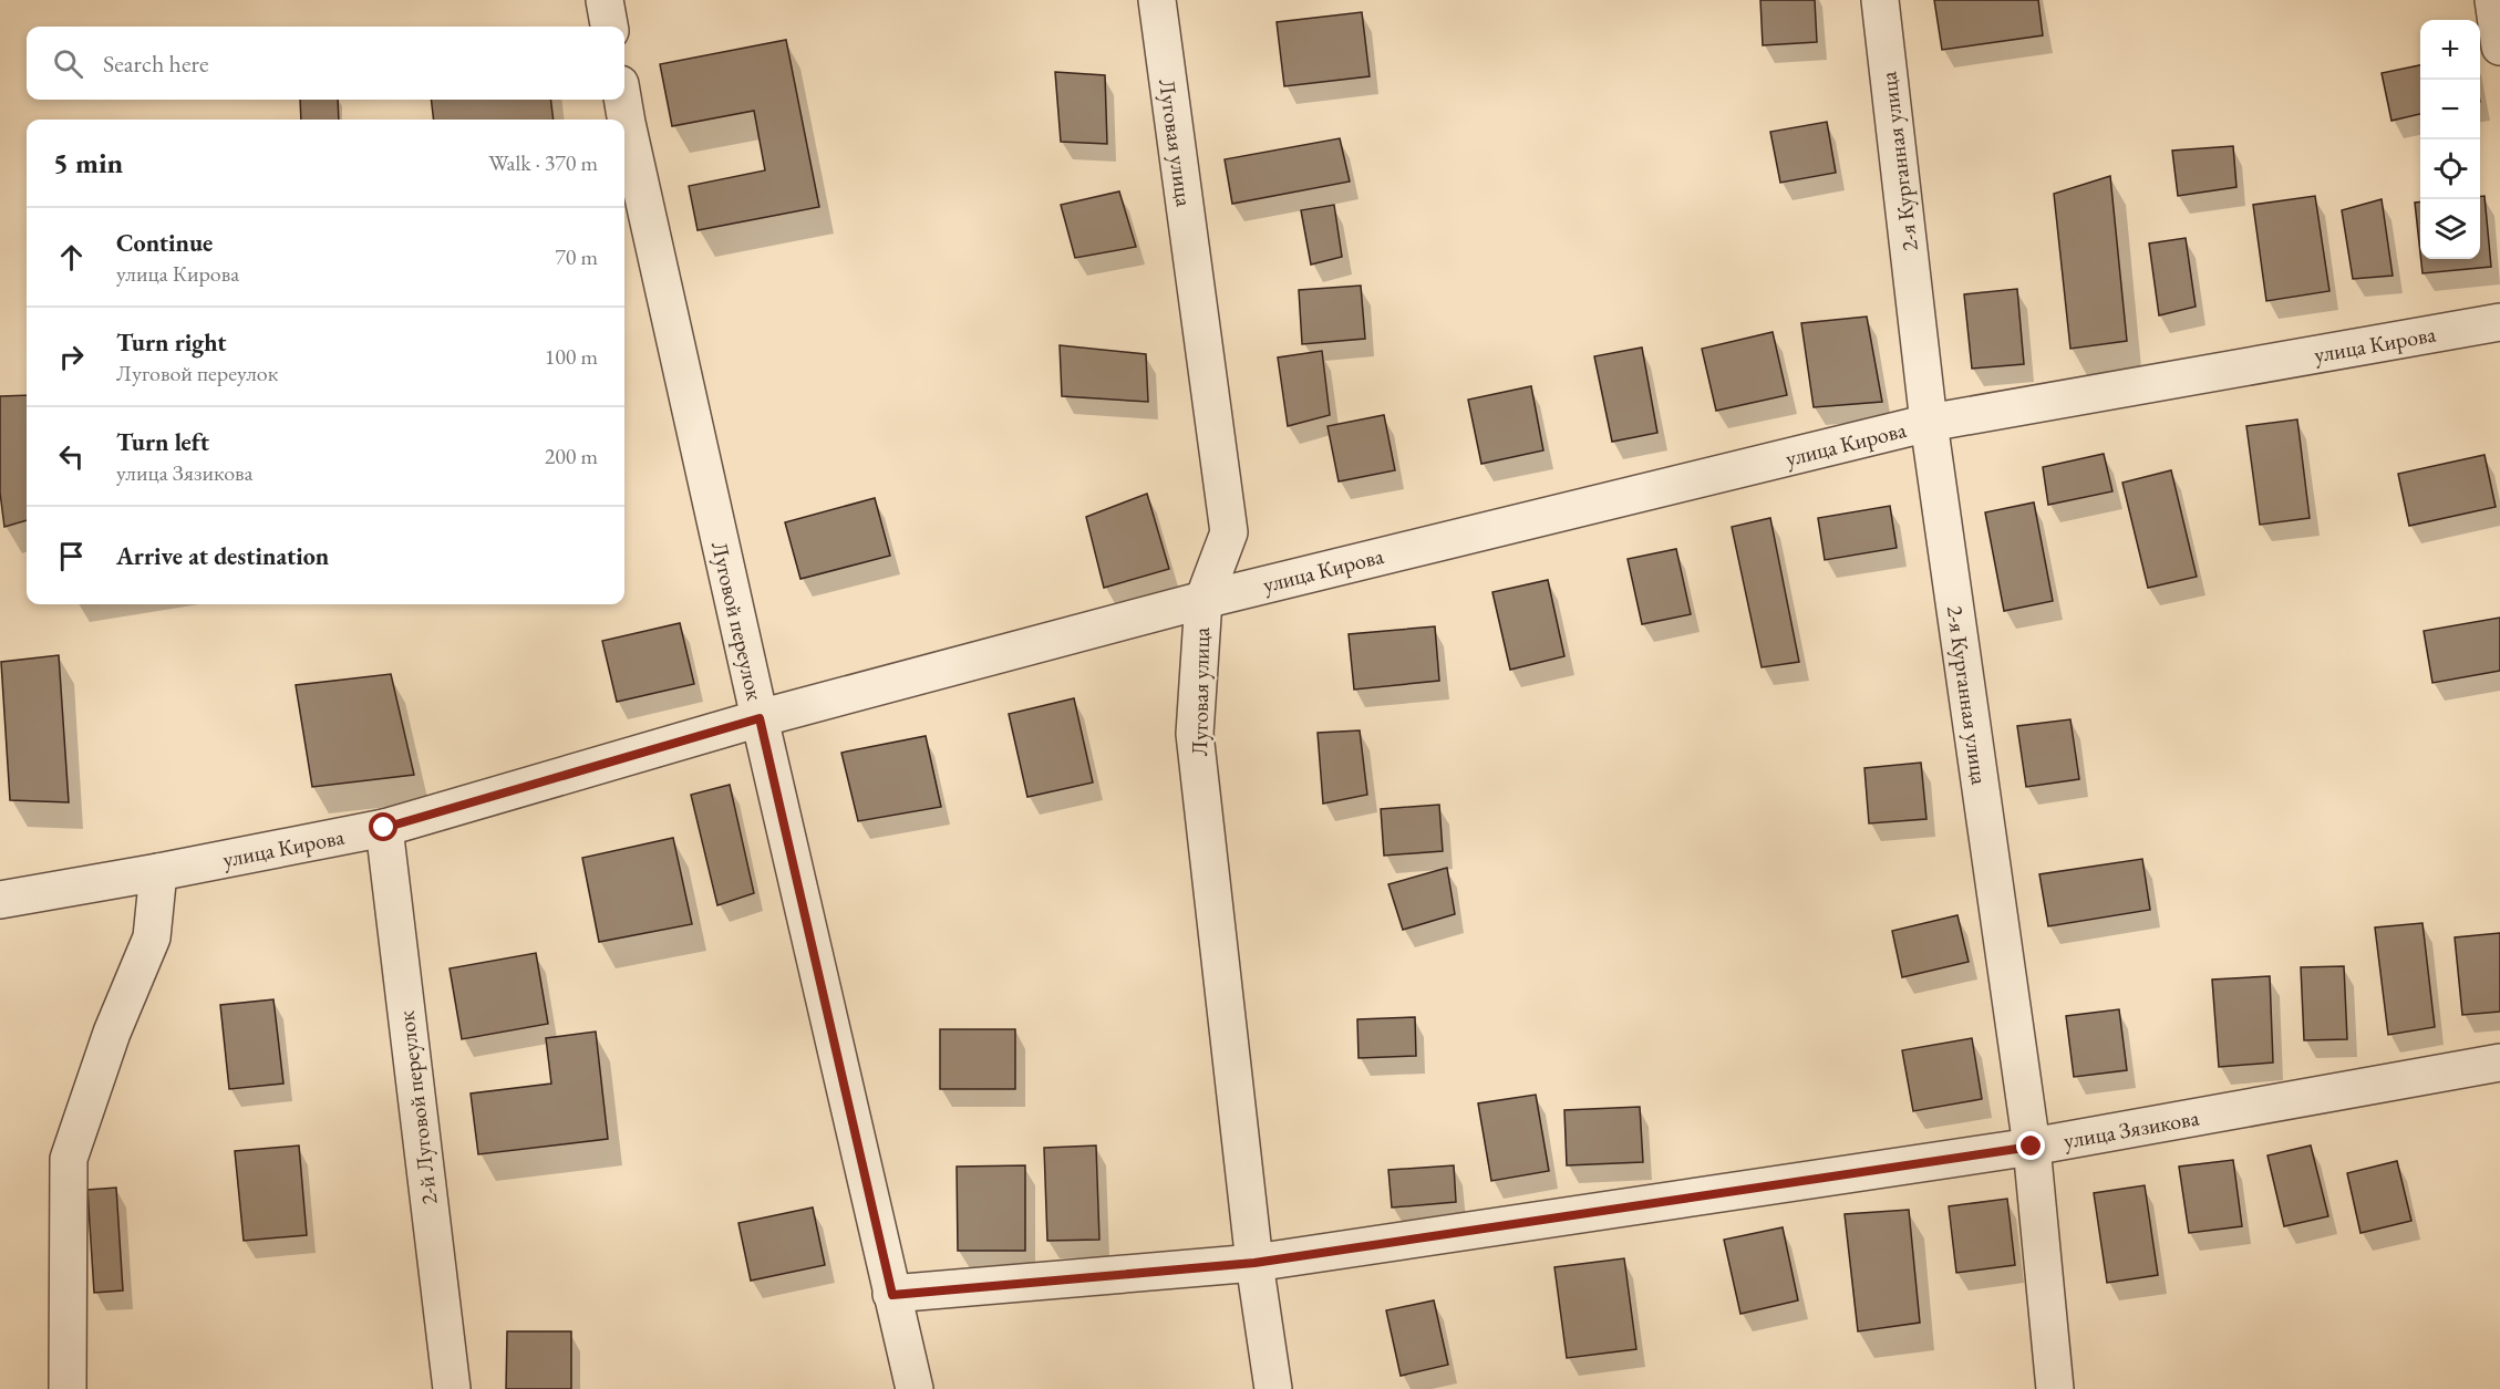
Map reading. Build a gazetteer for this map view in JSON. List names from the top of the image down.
{
  "streets": {
    "street": [
      "Луговая улица",
      "2-я Курганная улица",
      "улица Кирова",
      "Луговой переулок",
      "2-й Луговой переулок",
      "улица Зязикова"
    ]
  },
  "crossings": [
    ["Луговая улица", "улица Кирова"],
    ["Луговая улица", "улица Зязикова"],
    ["2-я Курганная улица", "улица Кирова"],
    ["2-я Курганная улица", "улица Зязикова"],
    ["улица Кирова", "Луговой переулок"],
    ["улица Кирова", "2-й Луговой переулок"],
    ["Луговой переулок", "улица Зязикова"]
  ],
  "page": {
    "map_buttons": ["+", "−"],
    "search": "Search here",
    "heading": ["5 min", "Walk · 370 m"],
    "list": [
      ["Continue", "улица Кирова", "70 m"],
      ["Turn right", "Луговой переулок", "100 m"],
      ["Turn left", "улица Зязикова", "200 m"],
      "Arrive at destination"
    ]
  }
}
